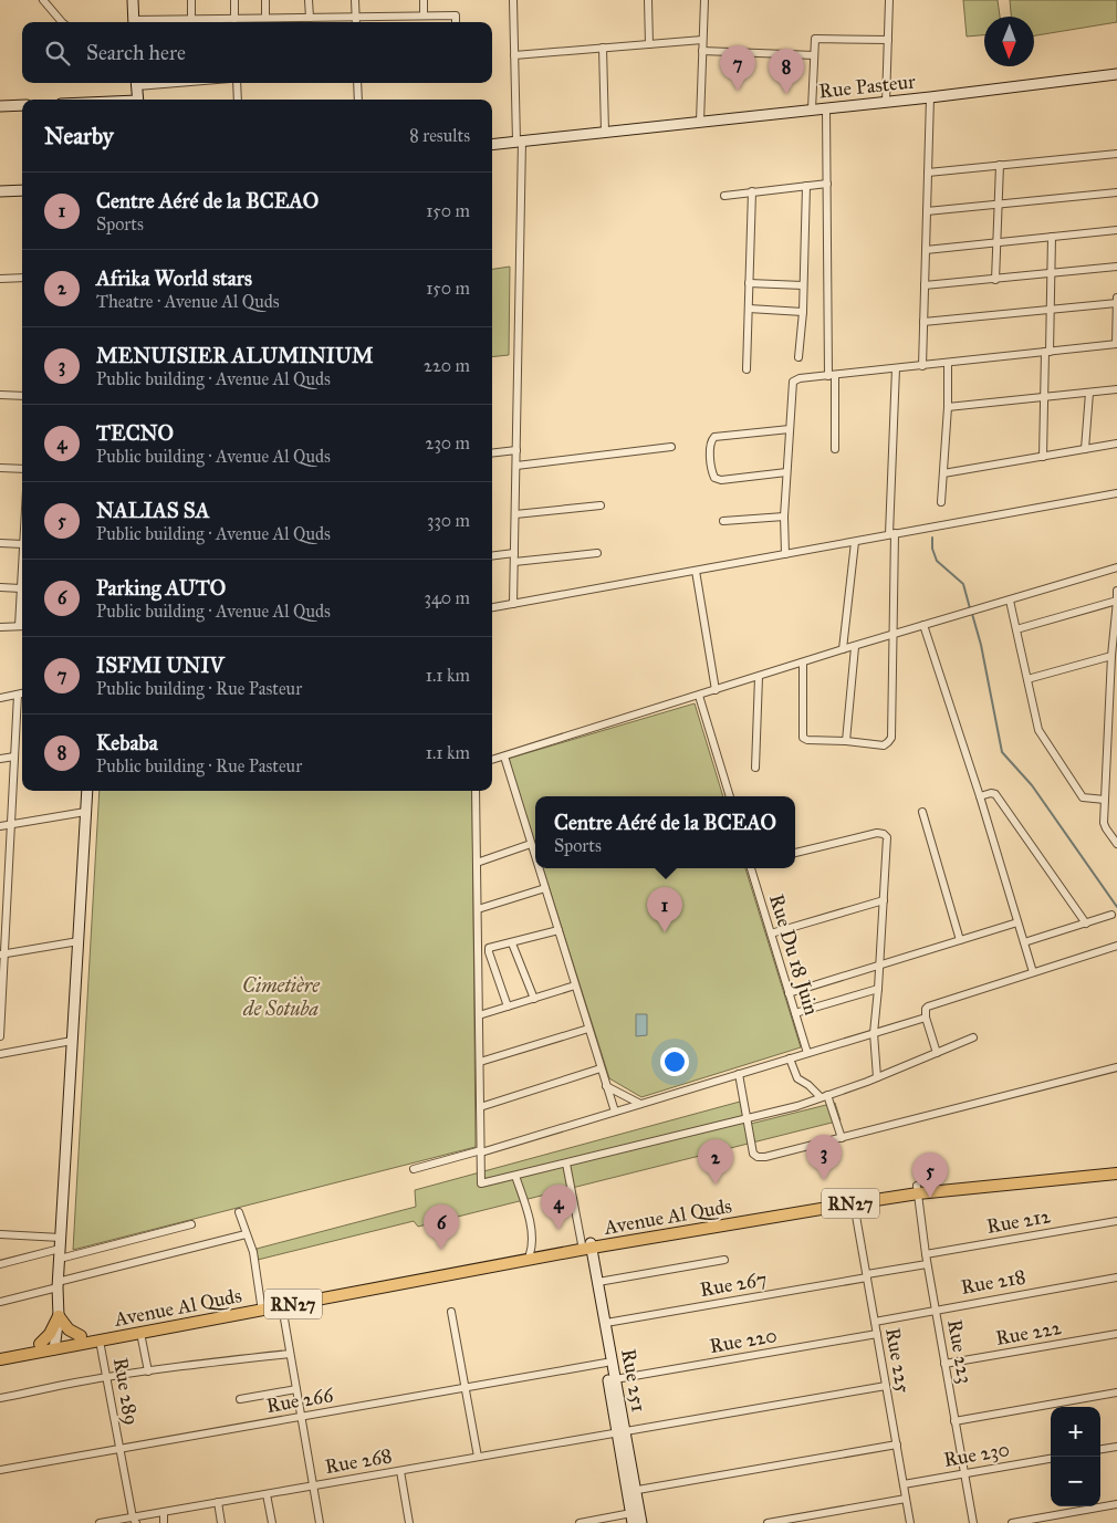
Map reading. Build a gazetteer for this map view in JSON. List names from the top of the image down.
{
  "streets": {
    "main road": [
      "Rue Pasteur",
      "RN27",
      "Avenue Al Quds",
      "Rue 251"
    ],
    "street": [
      "Rue Du 18 Juin",
      "Rue 212",
      "Rue 218",
      "Rue 267",
      "Rue 222",
      "Rue 220",
      "Rue 223",
      "Rue 225",
      "Rue 289",
      "Rue 266",
      "Rue 230",
      "Rue 268"
    ]
  },
  "crossings": [
    ["Avenue Al Quds", "Rue 223"],
    ["Avenue Al Quds", "Rue 225"],
    ["Avenue Al Quds", "Rue 251"],
    ["Avenue Al Quds", "Rue 289"],
    ["Rue 212", "Rue 223"],
    ["Rue 218", "Rue 223"],
    ["Rue 218", "Rue 225"],
    ["Rue 267", "Rue 225"],
    ["Rue 267", "Rue 251"],
    ["Rue 222", "Rue 223"],
    ["Rue 220", "Rue 225"],
    ["Rue 220", "Rue 251"],
    ["Rue 223", "Rue 230"],
    ["Rue 225", "Rue 230"],
    ["Rue 225", "Rue 268"],
    ["Rue 251", "Rue 266"],
    ["Rue 251", "Rue 268"],
    ["Rue 289", "Rue 266"]
  ],
  "parks": ["Cimetière de Sotuba"],
  "north": "bottom",
  "page": {
    "search": "Search here",
    "pins": [
      "7",
      "8",
      "1",
      "3",
      "2",
      "5",
      "4",
      "6"
    ],
    "heading": ["Nearby", "8 results"],
    "list": [
      {
        "mark": "1",
        "name": "Centre Aéré de la BCEAO",
        "note": "Sports",
        "value": "150 m"
      },
      {
        "mark": "2",
        "name": "Afrika World stars",
        "note": "Theatre · Avenue Al Quds",
        "value": "150 m"
      },
      {
        "mark": "3",
        "name": "MENUISIER ALUMINIUM",
        "note": "Public building · Avenue Al Quds",
        "value": "220 m"
      },
      {
        "mark": "4",
        "name": "TECNO",
        "note": "Public building · Avenue Al Quds",
        "value": "230 m"
      },
      {
        "mark": "5",
        "name": "NALIAS SA",
        "note": "Public building · Avenue Al Quds",
        "value": "330 m"
      },
      {
        "mark": "6",
        "name": "Parking AUTO",
        "note": "Public building · Avenue Al Quds",
        "value": "340 m"
      },
      {
        "mark": "7",
        "name": "ISFMI UNIV",
        "note": "Public building · Rue Pasteur",
        "value": "1.1 km"
      },
      {
        "mark": "8",
        "name": "Kebaba",
        "note": "Public building · Rue Pasteur",
        "value": "1.1 km"
      }
    ],
    "popup": ["Centre Aéré de la BCEAO", "Sports"],
    "map_buttons": ["+", "−"]
  }
}
